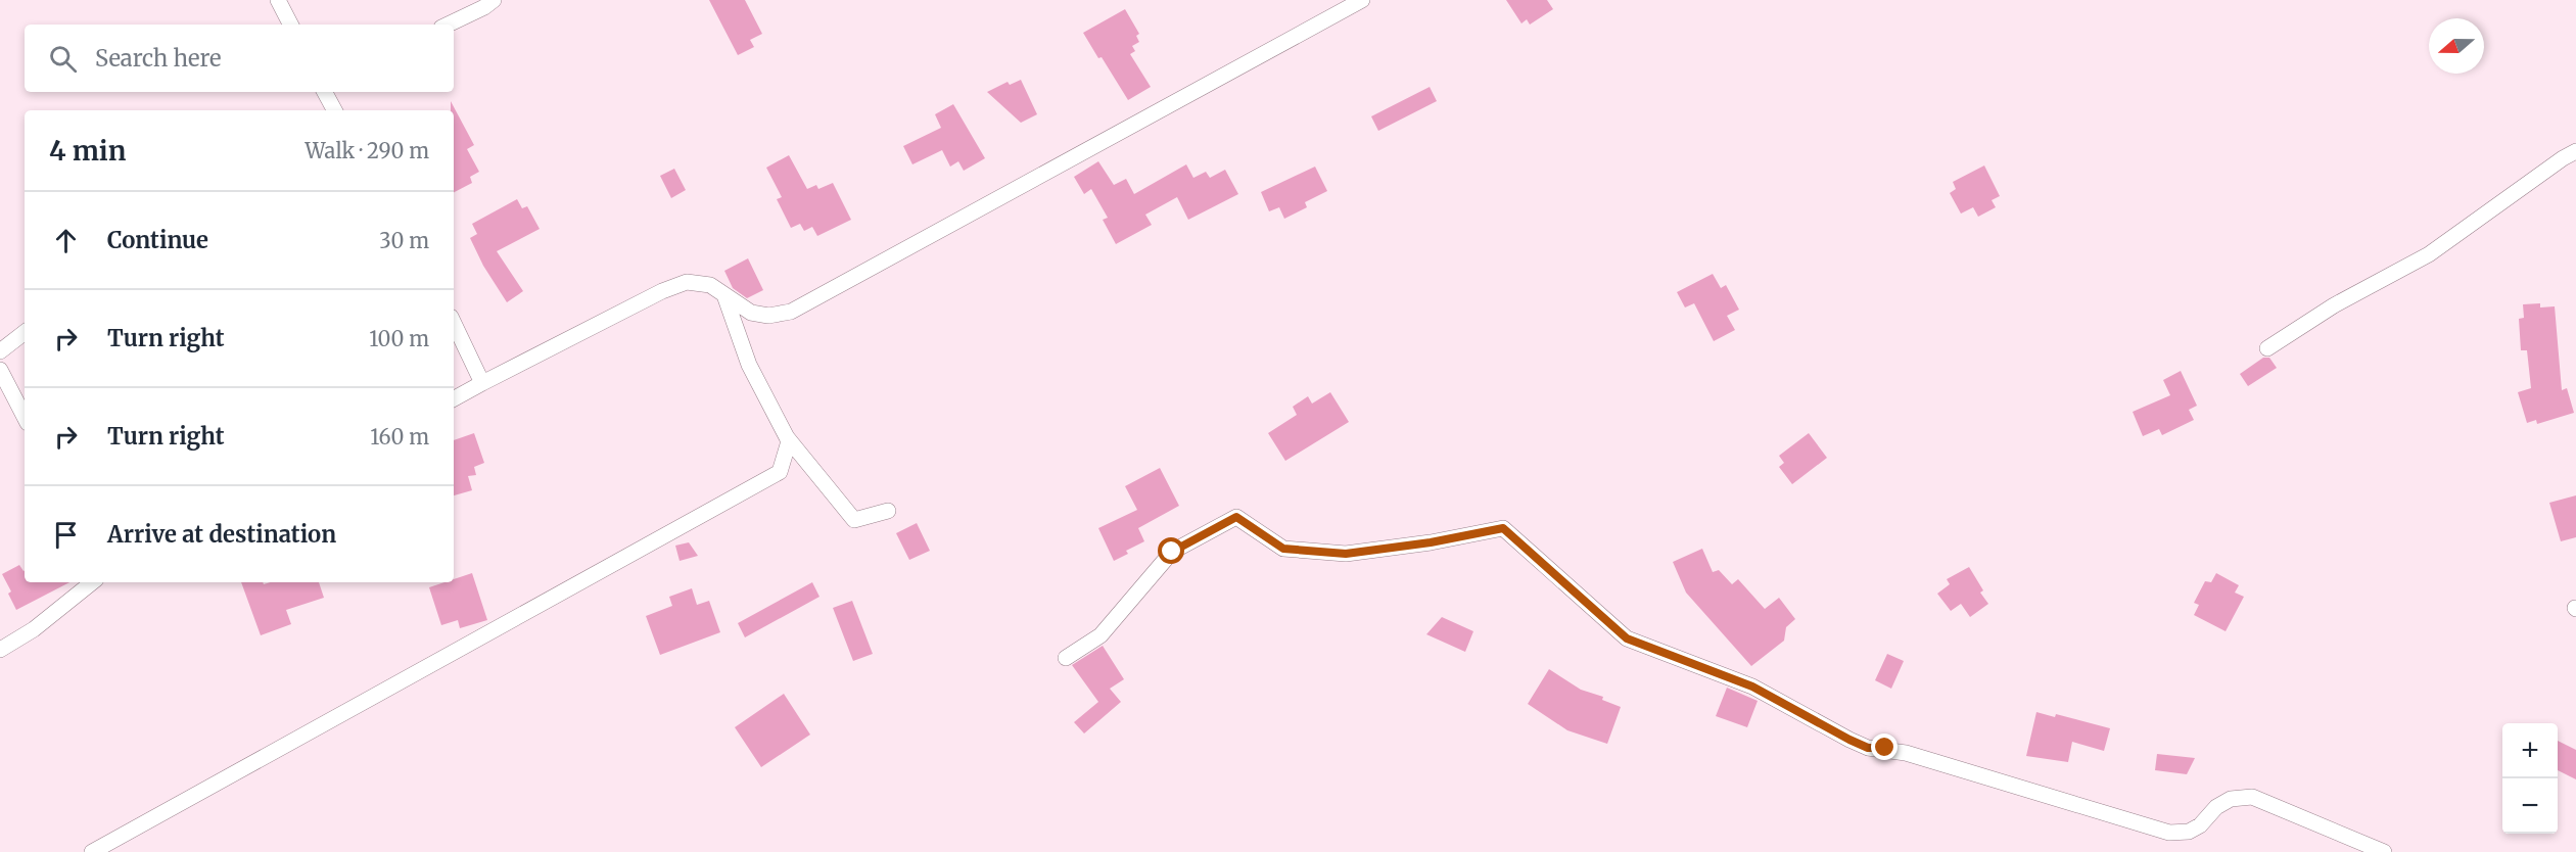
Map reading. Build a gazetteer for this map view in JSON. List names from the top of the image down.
{
  "north": "left",
  "page": {
    "search": "Search here",
    "heading": ["4 min", "Walk · 290 m"],
    "list": [
      ["Continue", "30 m"],
      ["Turn right", "100 m"],
      ["Turn right", "160 m"],
      "Arrive at destination"
    ],
    "map_buttons": ["+", "−"]
  }
}
